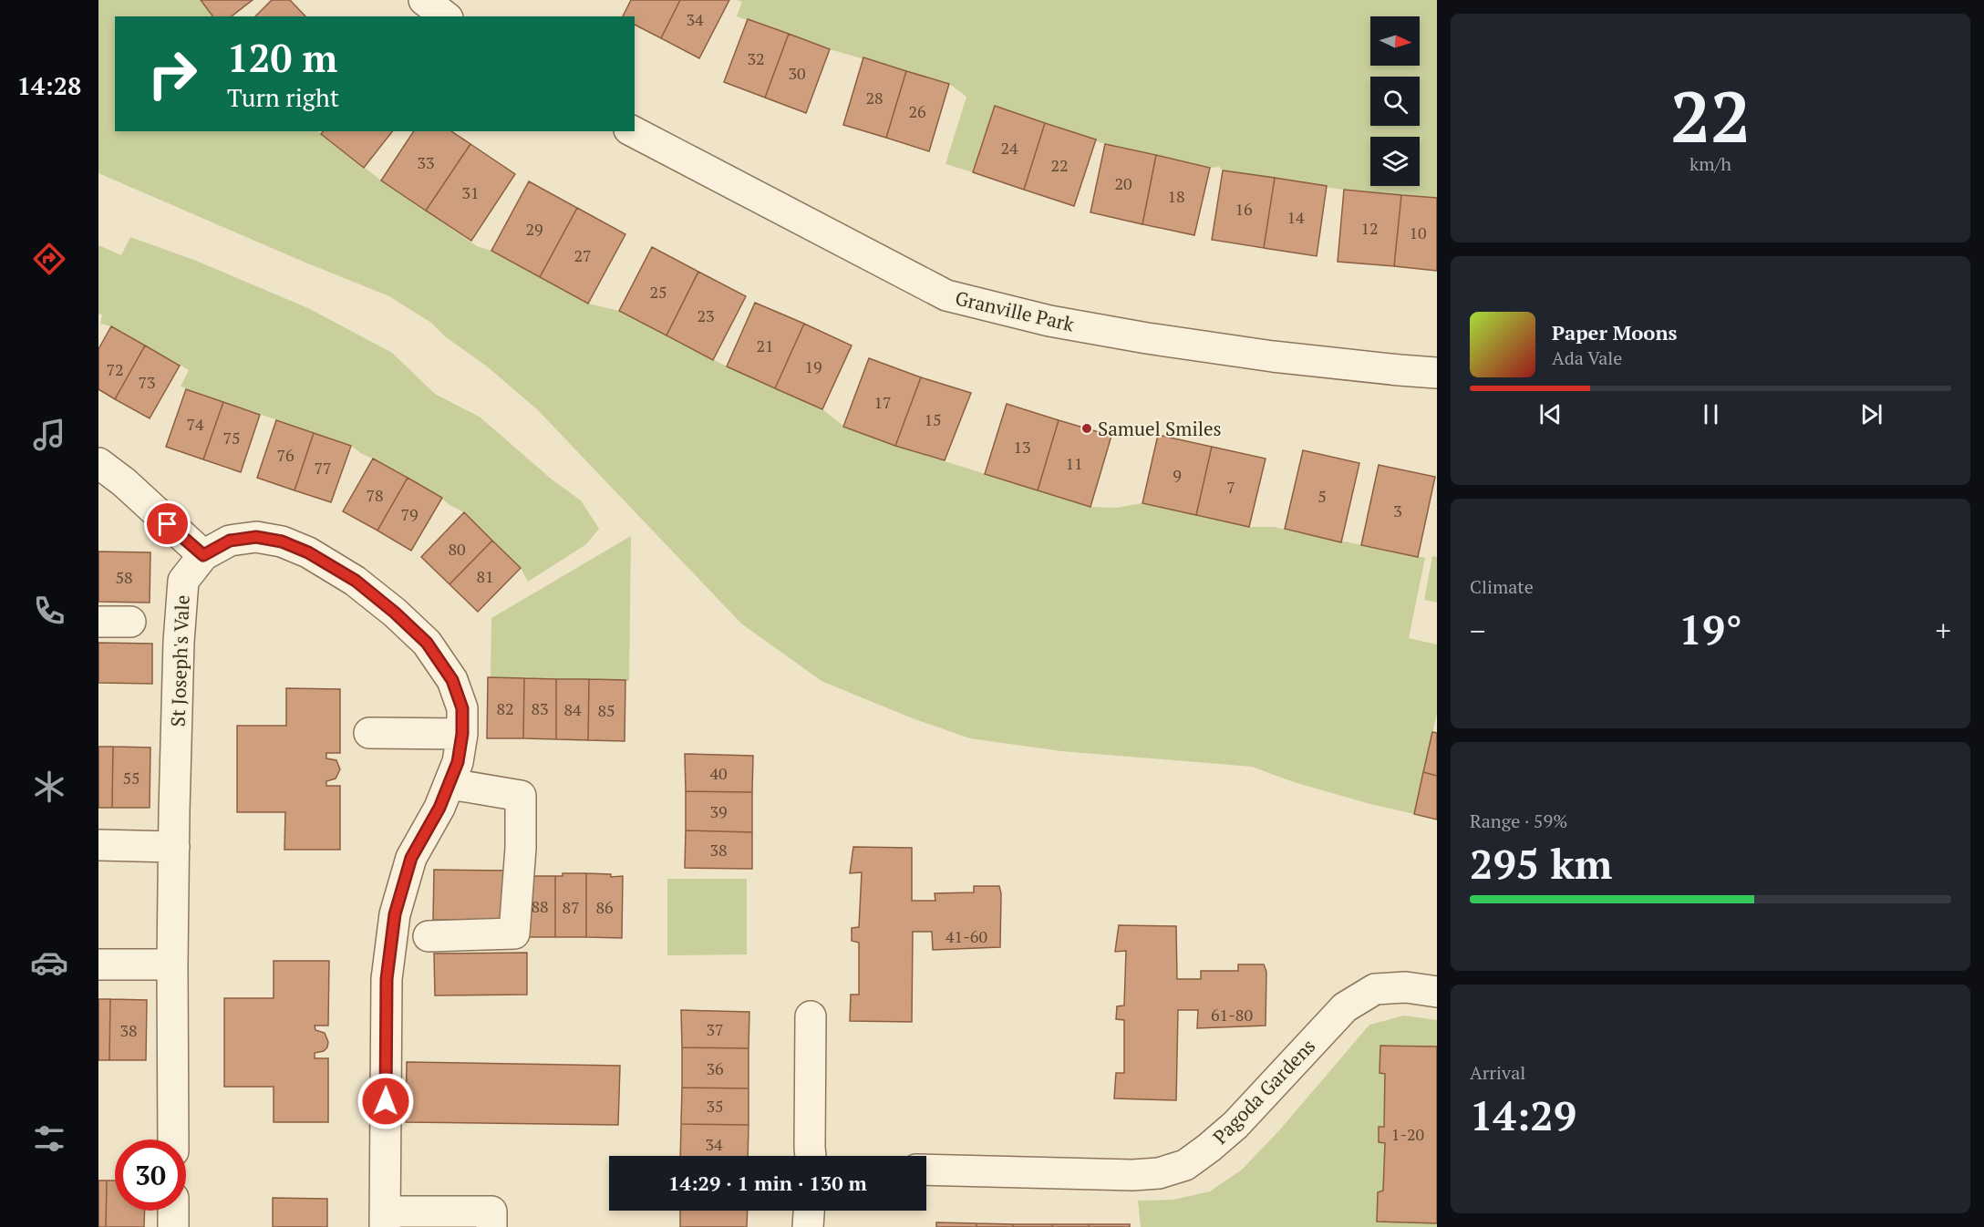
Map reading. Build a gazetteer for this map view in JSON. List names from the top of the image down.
{
  "streets": {
    "street": ["Granville Park", "St Joseph's Vale", "Pagoda Gardens"]
  },
  "places": ["Samuel Smiles"],
  "house_numbers": [
    "34",
    "32",
    "30",
    "28",
    "26",
    "24",
    "33",
    "22",
    "20",
    "31",
    "18",
    "16",
    "14",
    "12",
    "29",
    "10",
    "27",
    "25",
    "23",
    "21",
    "19",
    "72",
    "73",
    "17",
    "15",
    "74",
    "75",
    "13",
    "76",
    "11",
    "77",
    "9",
    "7",
    "78",
    "5",
    "3",
    "79",
    "80",
    "81",
    "58",
    "82",
    "83",
    "84",
    "85",
    "40",
    "55",
    "39",
    "38",
    "88",
    "87",
    "86",
    "41-60",
    "61-80",
    "37",
    "38",
    "36",
    "35",
    "1-20",
    "34"
  ],
  "north": "right",
  "page": {
    "tabs": "14:28",
    "tile": [
      ["22", "km/h"],
      "Climate",
      ["Range · 59%", "295 km"],
      ["Arrival", "14:29"]
    ],
    "turn": ["120 m", "Turn right"],
    "song": ["Paper Moons", "Ada Vale"],
    "heat": ["−", "19°", "+"],
    "limit": "30",
    "trip": "14:29 · 1 min · 130 m"
  }
}
